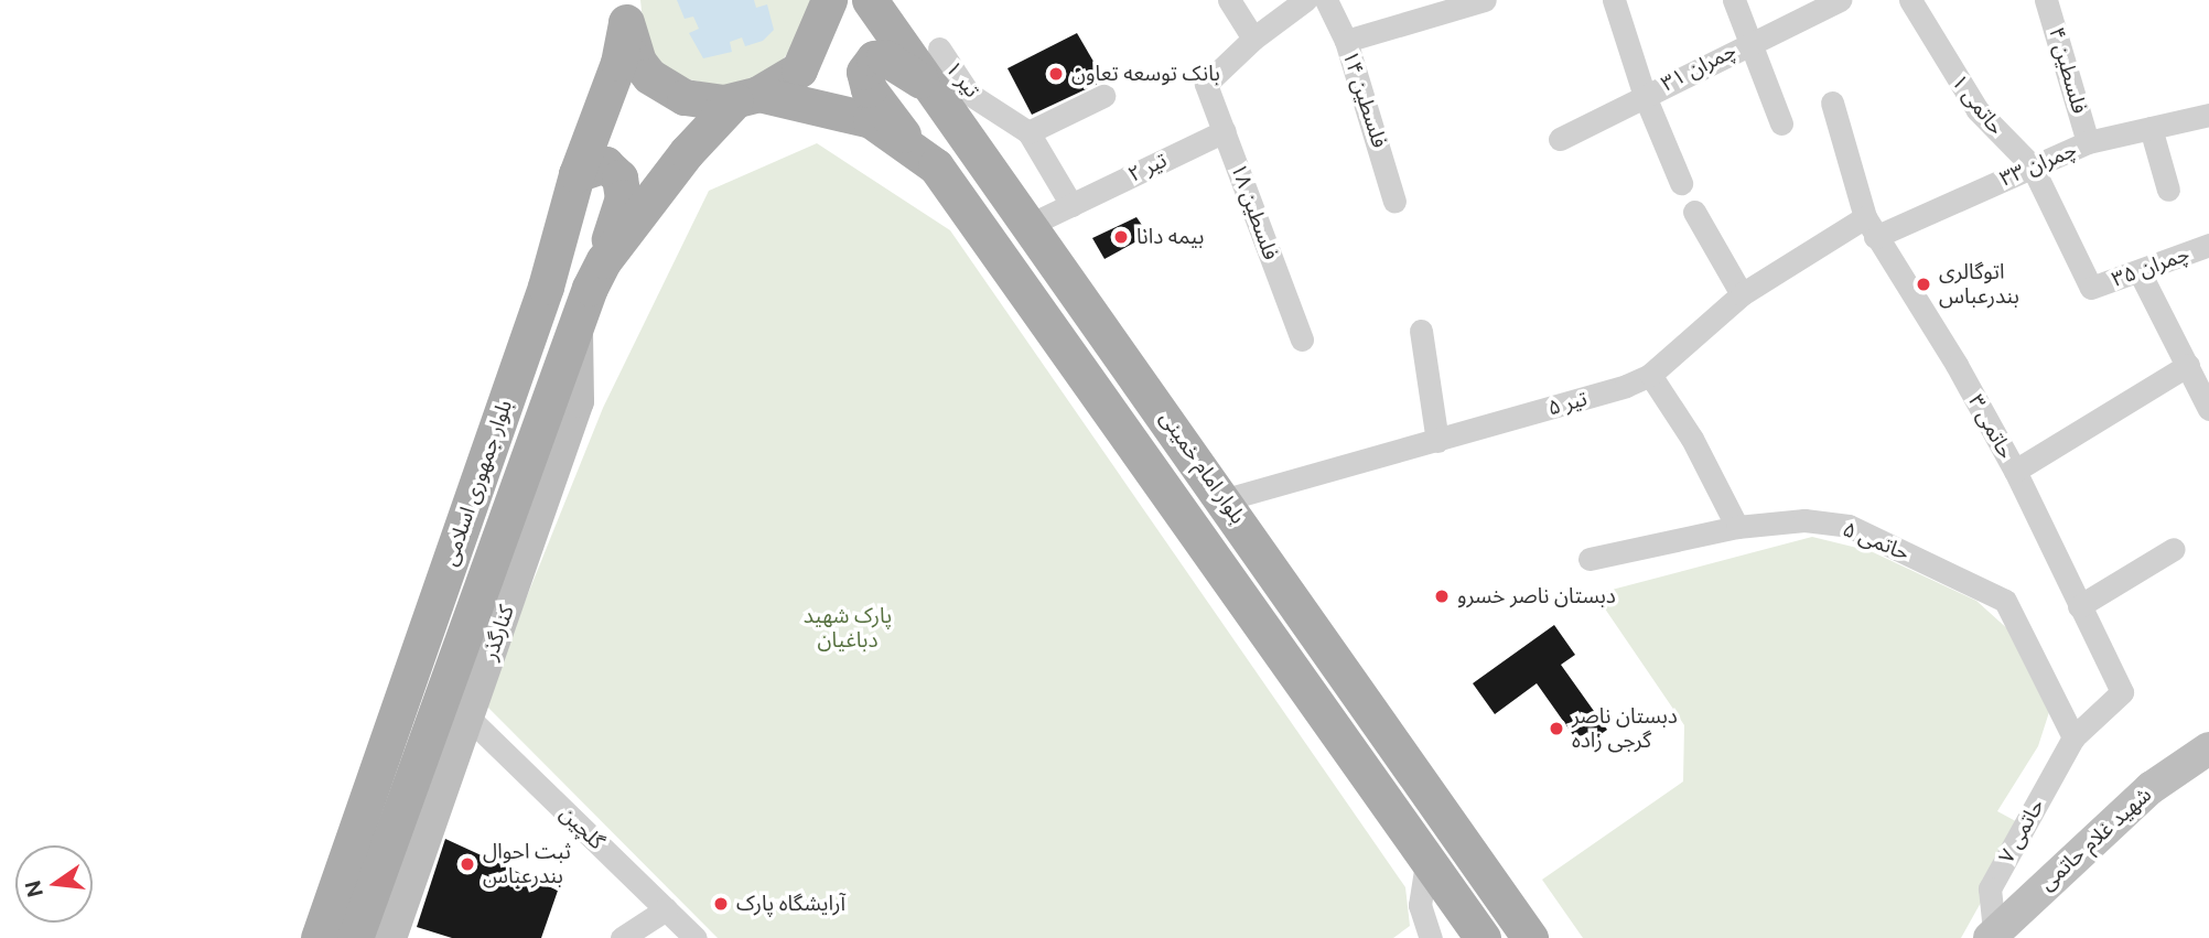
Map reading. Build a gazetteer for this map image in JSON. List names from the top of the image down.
{
  "streets": {
    "main road": [
      "بلوار امام خمینی",
      "بلوار جمهوری اسلامی",
      "کنارگذر",
      "شهید غلام حاتمی"
    ],
    "street": [
      "چمران ۳۱",
      "فلسطین ۴",
      "تیر ۱",
      "فلسطین ۱۴",
      "حاتمی ۱",
      "چمران ۳۳",
      "تیر ۲",
      "فلسطین ۱۸",
      "چمران ۳۵",
      "تیر ۵",
      "حاتمی ۳",
      "حاتمی ۵",
      "گلچین",
      "حاتمی ۷"
    ]
  },
  "crossings": [
    ["فلسطین ۴", "چمران ۳۳"],
    ["تیر ۱", "تیر ۲"],
    ["حاتمی ۱", "چمران ۳۳"],
    ["حاتمی ۱", "چمران ۳۵"],
    ["چمران ۳۳", "تیر ۵"],
    ["چمران ۳۳", "حاتمی ۳"],
    ["تیر ۲", "فلسطین ۱۸"],
    ["تیر ۲", "بلوار امام خمینی"],
    ["تیر ۵", "حاتمی ۳"],
    ["تیر ۵", "بلوار امام خمینی"],
    ["حاتمی ۳", "حاتمی ۵"],
    ["حاتمی ۳", "حاتمی ۷"],
    ["بلوار امام خمینی", "بلوار جمهوری اسلامی"],
    ["بلوار جمهوری اسلامی", "کنارگذر"],
    ["حاتمی ۵", "حاتمی ۷"],
    ["کنارگذر", "گلچین"],
    ["حاتمی ۷", "شهید غلام حاتمی"]
  ],
  "parks": ["پارک شهید دباغیان"],
  "places": [
    "بانک توسعه تعاون",
    "بیمه دانا",
    "اتوگالری بندرعباس",
    "دبستان ناصر خسرو",
    "دبستان ناصر گرجی زاده",
    "ثبت احوال بندرعباس",
    "آرایشگاه پارک"
  ],
  "north": "left"
}
